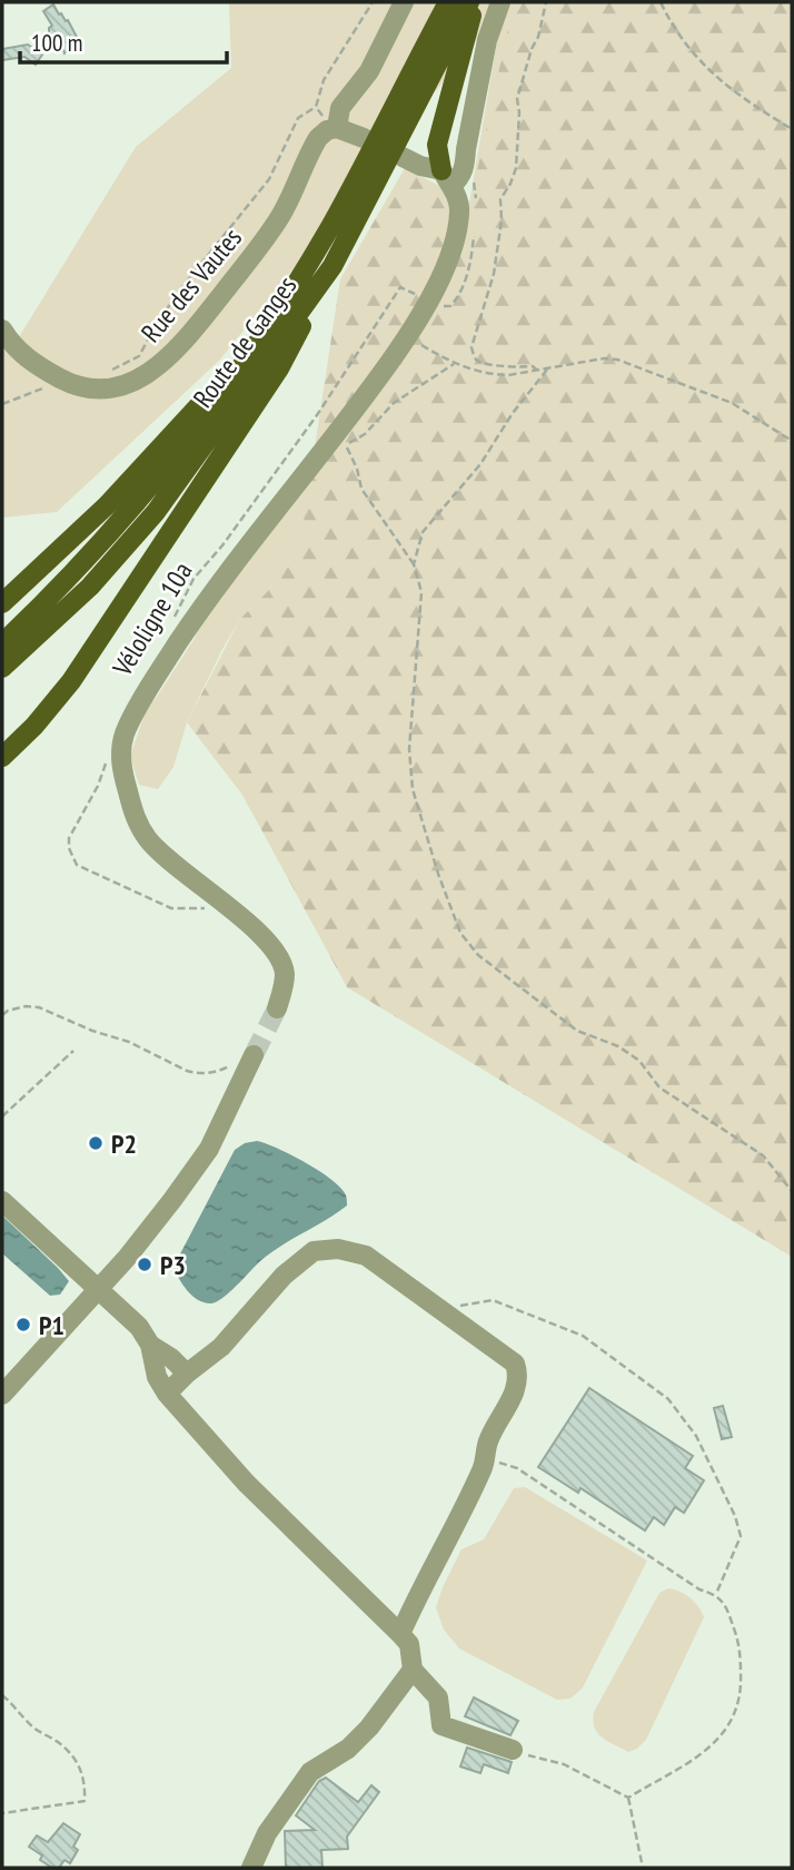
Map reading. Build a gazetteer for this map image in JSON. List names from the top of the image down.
{
  "streets": {
    "main road": ["Route de Ganges"],
    "street": ["Rue des Vautes"],
    "path": ["Véloligne 10a"]
  },
  "places": ["P2", "P3", "P1"],
  "scale_bar": "100 m"
}
